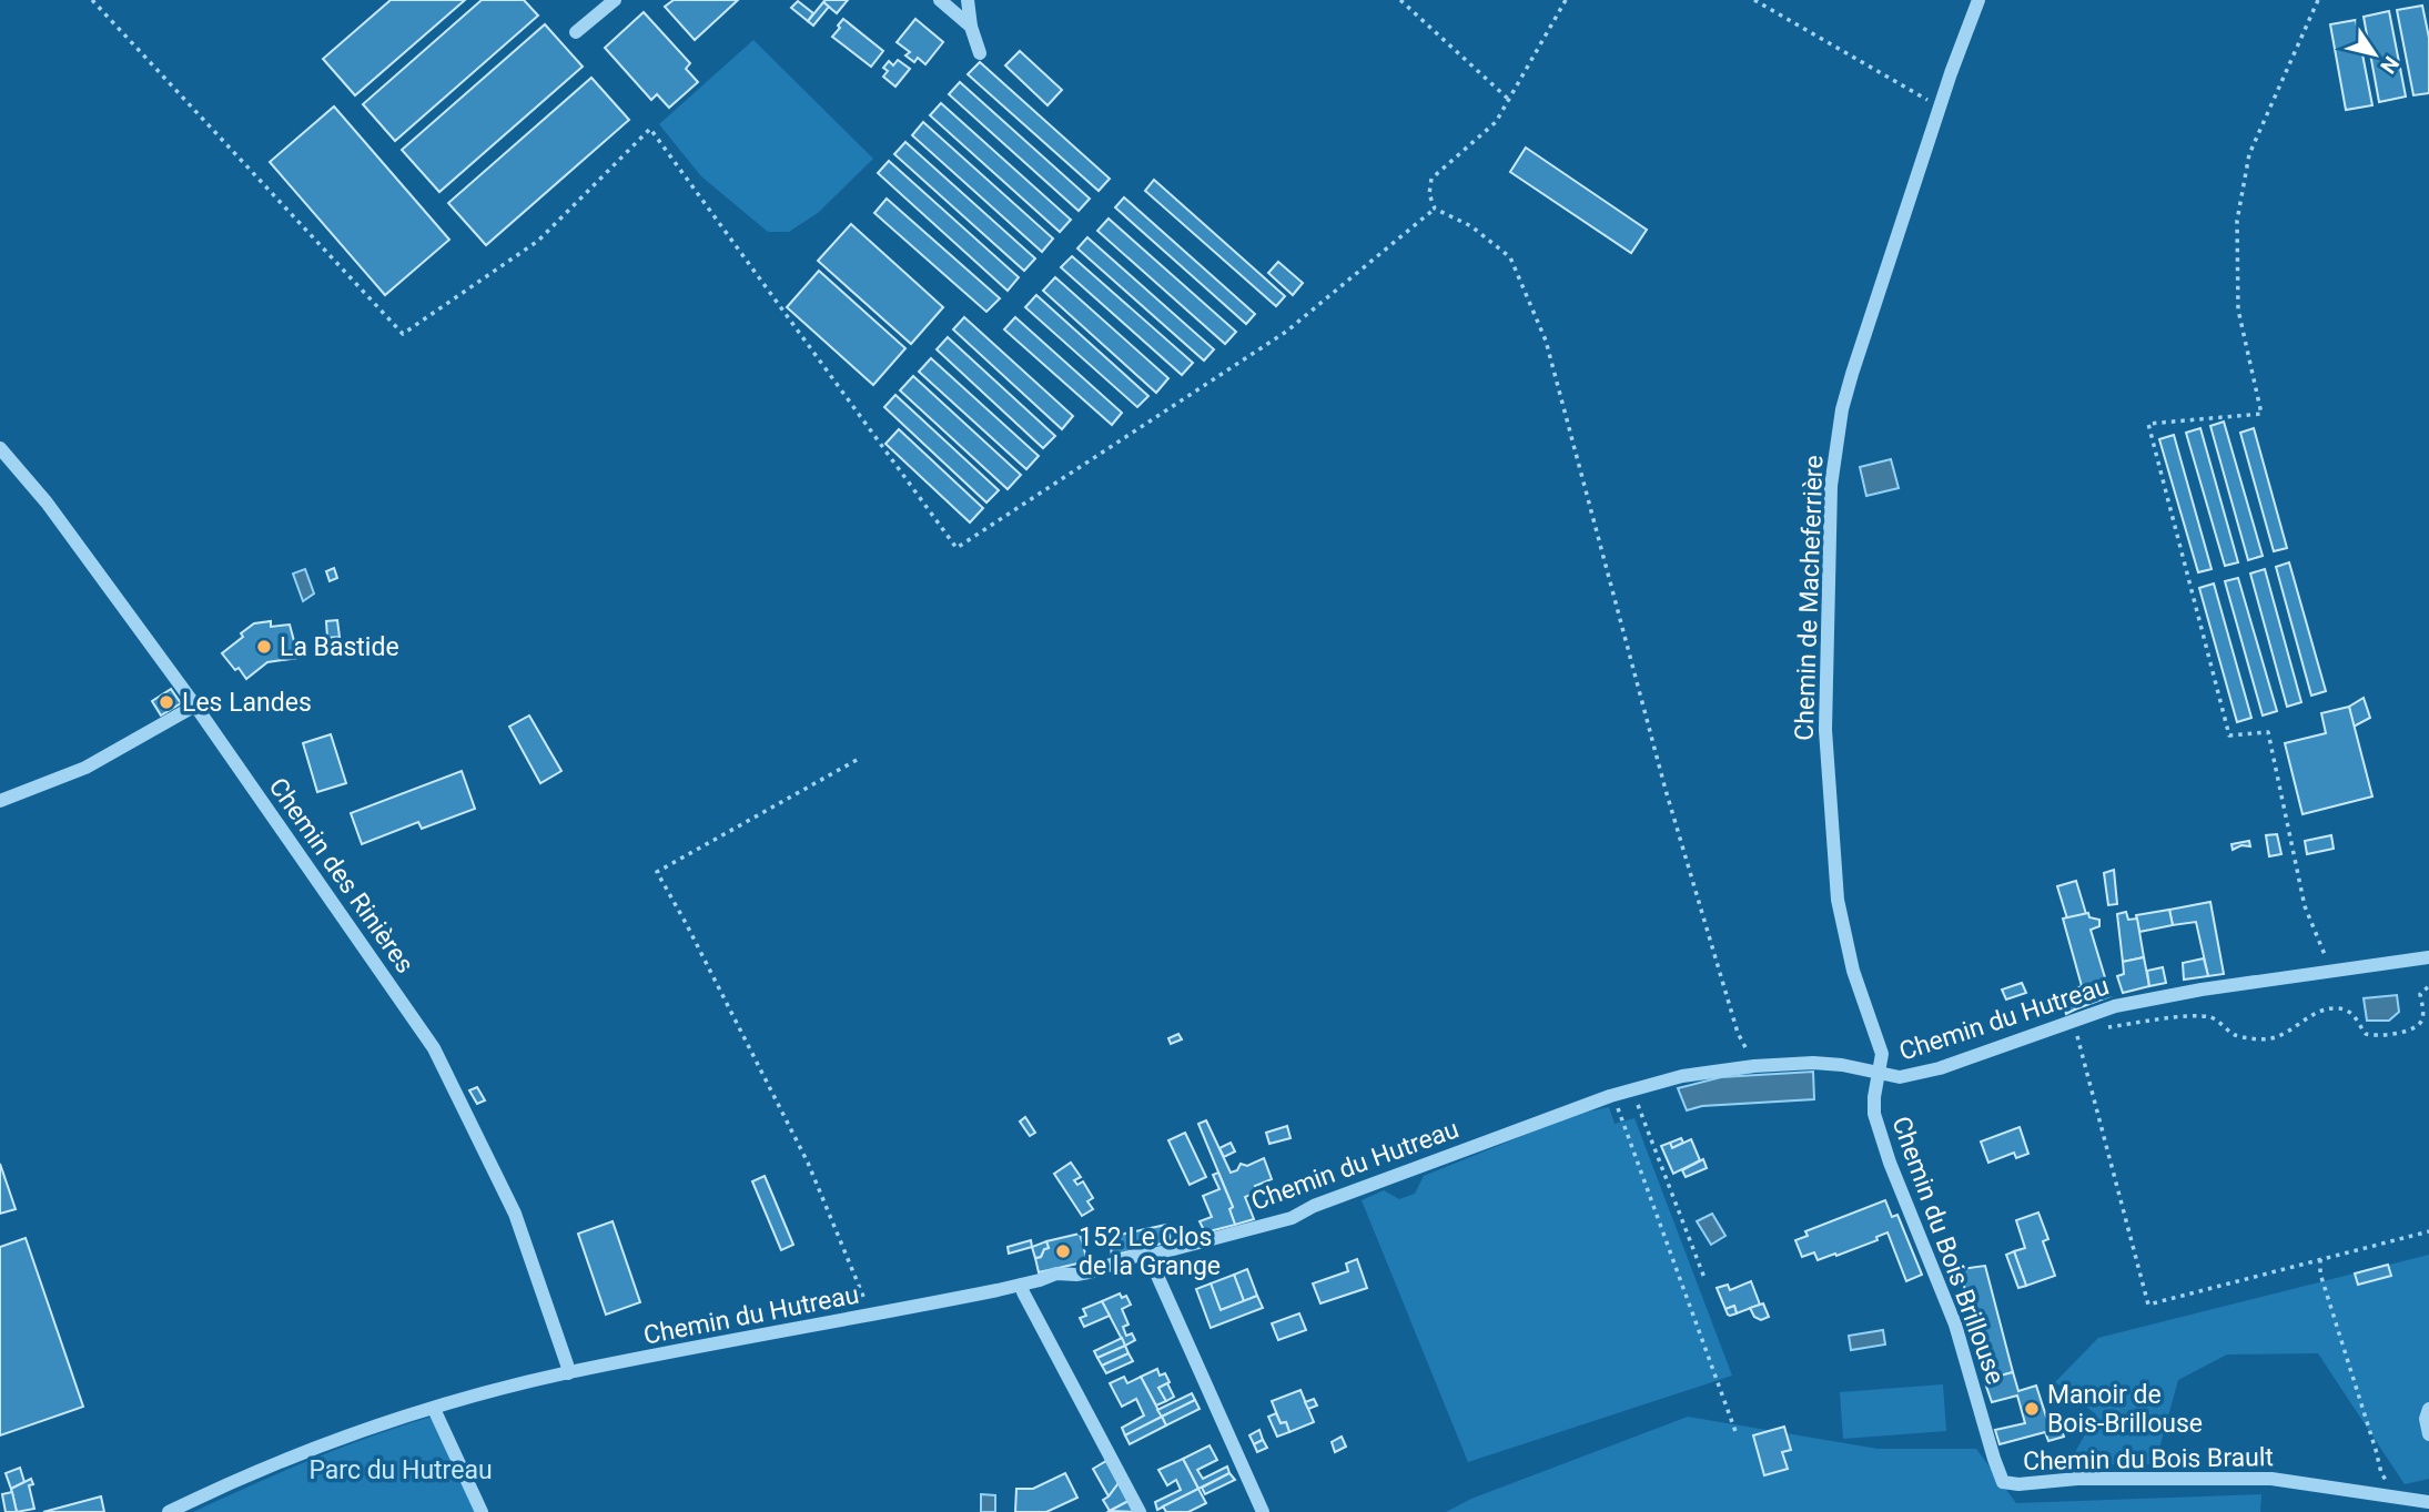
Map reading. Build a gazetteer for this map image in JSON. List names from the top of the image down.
{
  "streets": {
    "street": [
      "Chemin de Macheferrière",
      "Chemin des Rinières",
      "Chemin du Hutreau",
      "Chemin du Bois Brillouse",
      "Chemin du Bois Brault"
    ]
  },
  "crossings": [
    ["Chemin de Macheferrière", "Chemin du Hutreau"],
    ["Chemin de Macheferrière", "Chemin du Bois Brillouse"],
    ["Chemin des Rinières", "Chemin du Hutreau"],
    ["Chemin du Hutreau", "Chemin du Bois Brillouse"],
    ["Chemin du Bois Brillouse", "Chemin du Bois Brault"]
  ],
  "parks": ["Parc du Hutreau"],
  "places": [
    "La Bastide",
    "Les Landes",
    "152 Le Clos de la Grange",
    "Manoir de Bois-Brillouse"
  ],
  "north": "bottom right"
}
